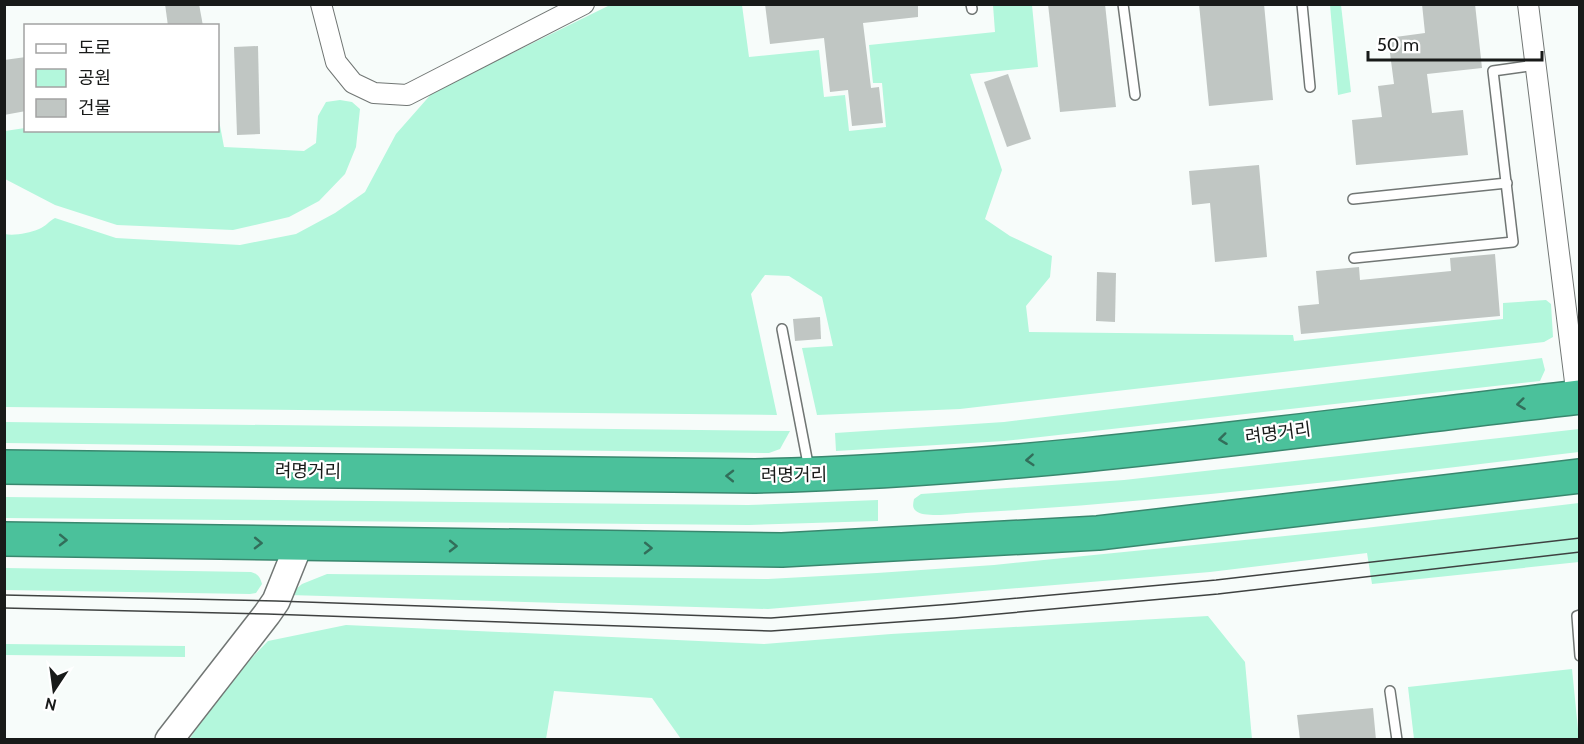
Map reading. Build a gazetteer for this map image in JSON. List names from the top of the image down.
{
  "streets": {
    "highway": ["려명거리"]
  },
  "legend": ["도로", "공원", "건물"],
  "scale_bar": "50 m",
  "north": "bottom"
}
